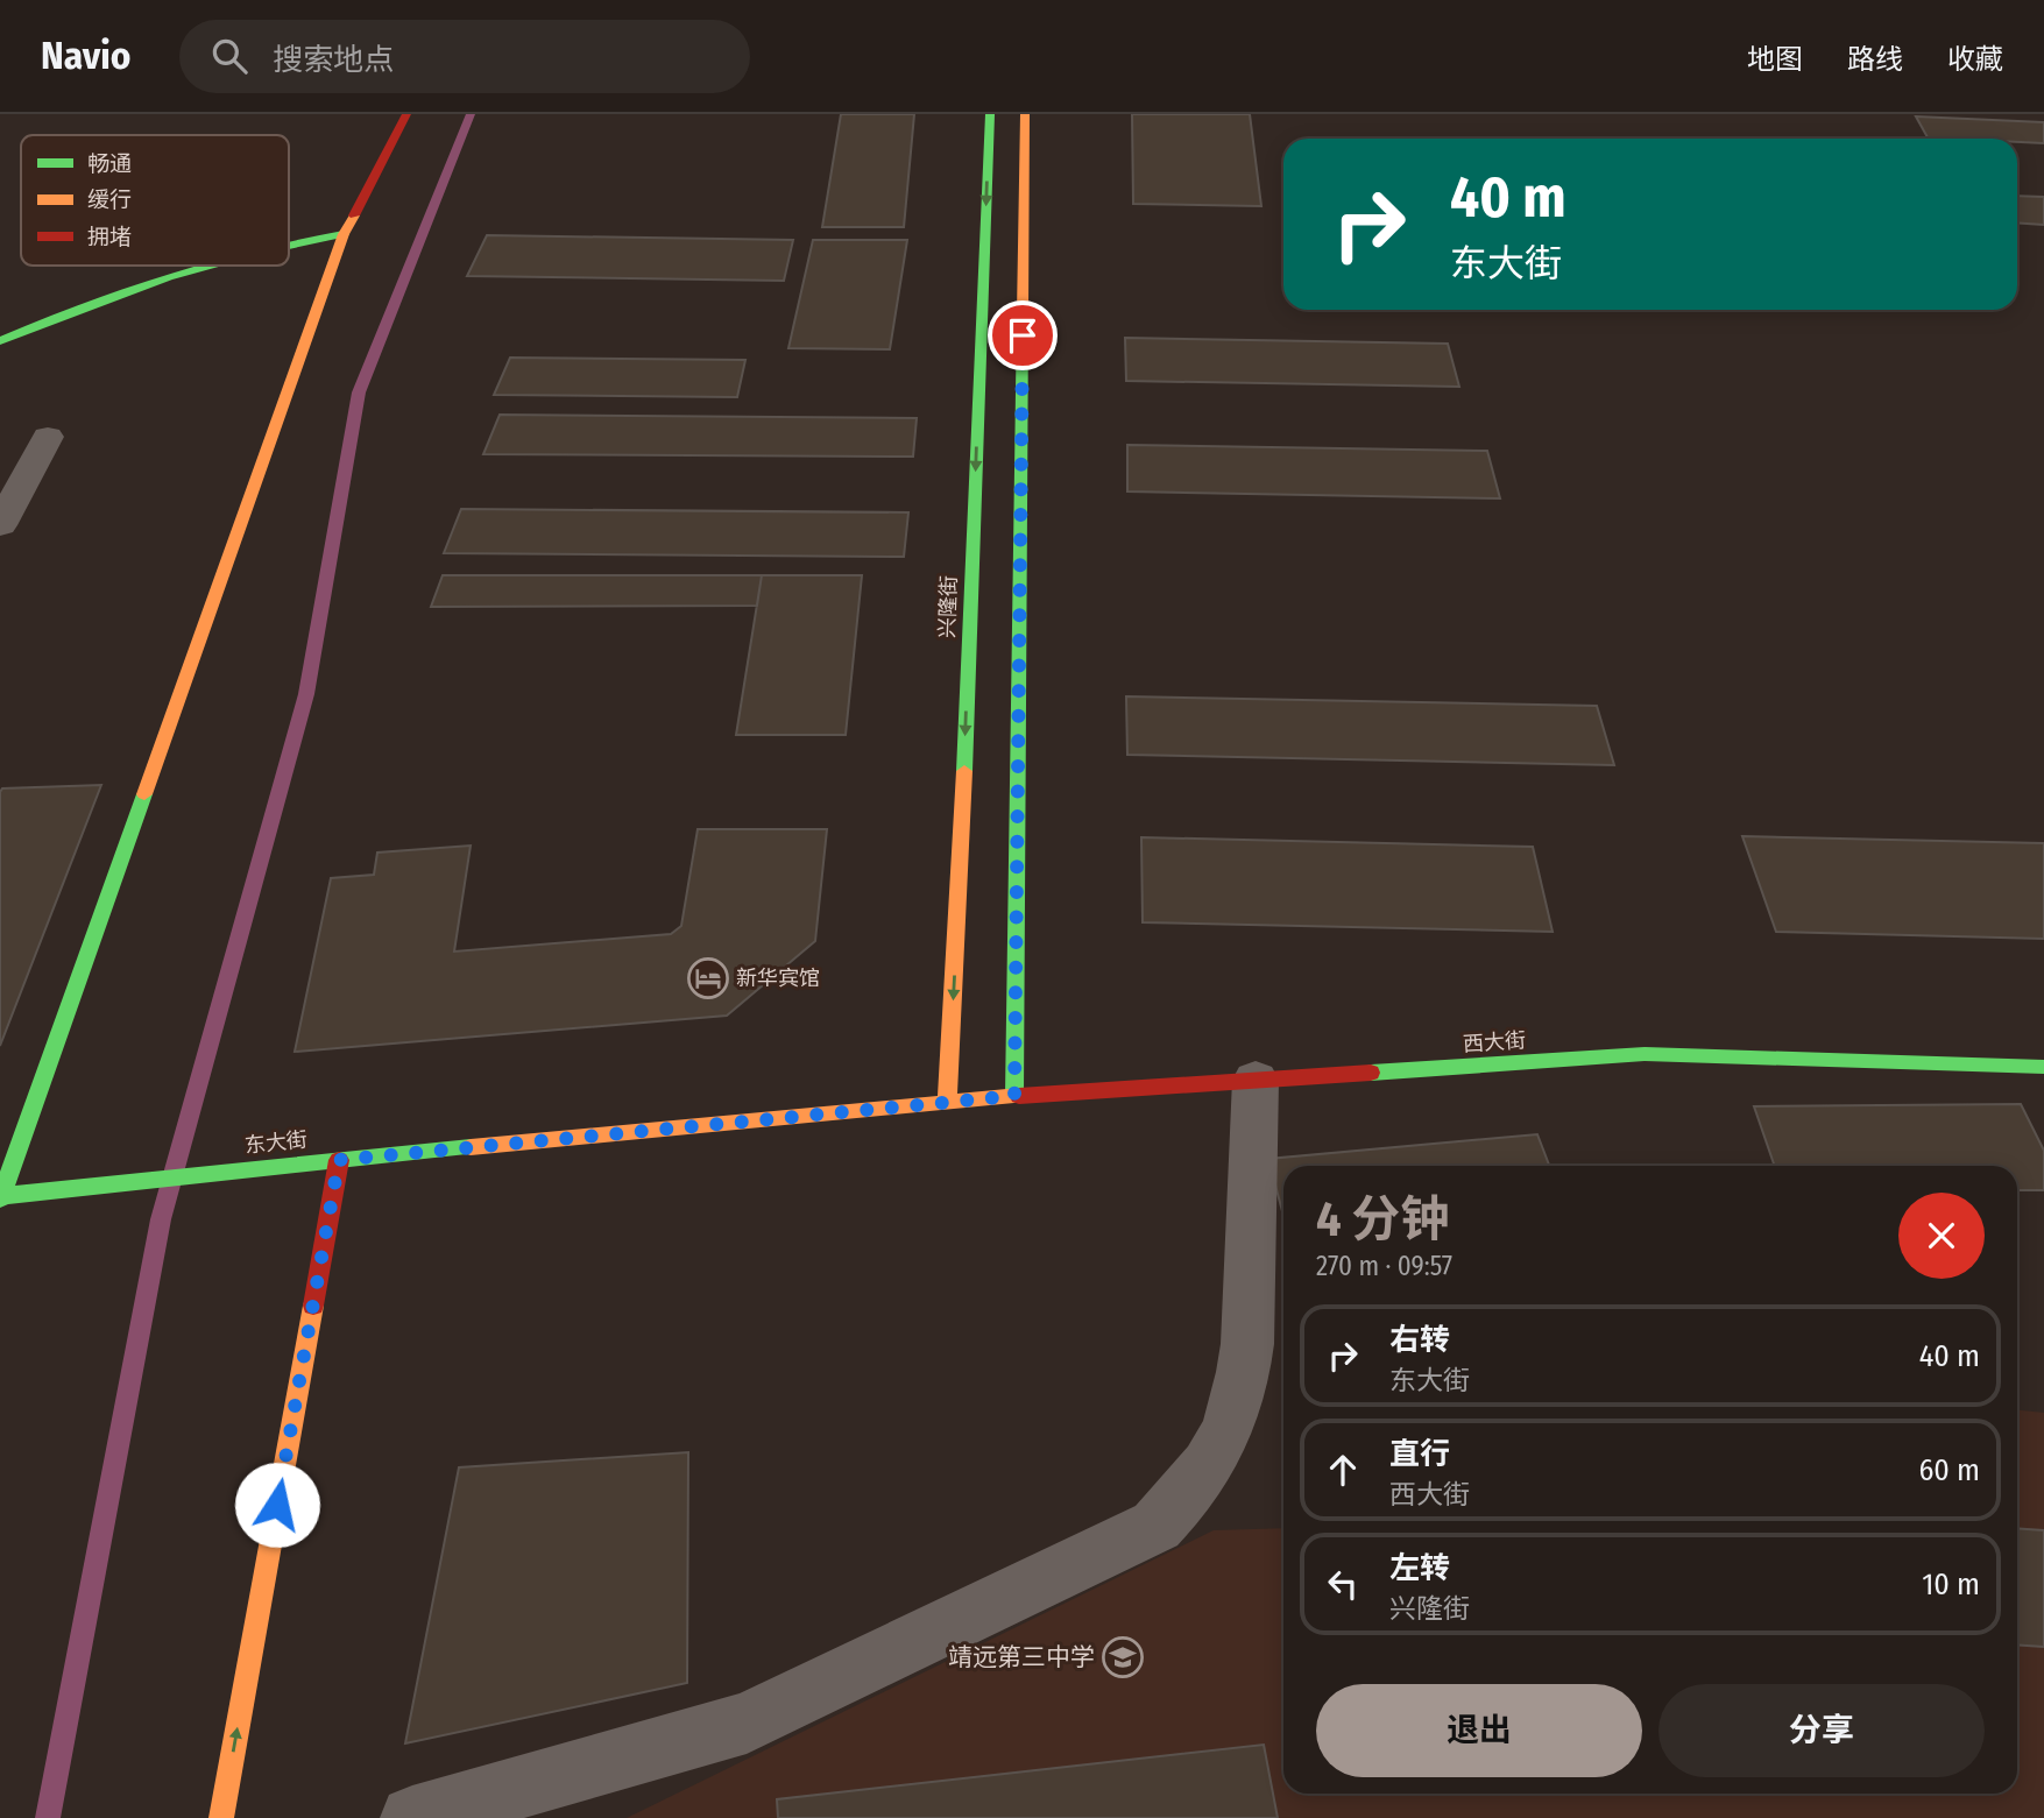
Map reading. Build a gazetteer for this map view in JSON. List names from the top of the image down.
{
  "streets": {
    "main road": ["兴隆街", "西大街", "东大街"]
  },
  "crossings": [
    ["兴隆街", "西大街"],
    ["兴隆街", "东大街"],
    ["西大街", "东大街"]
  ],
  "places": {
    "hotel": ["新华宾馆"],
    "school or university": ["靖远第三中学"]
  },
  "legend": ["畅通", "缓行", "拥堵"],
  "page": {
    "header": "Navio",
    "search": "搜索地点",
    "nav": ["地图", "路线", "收藏"],
    "turn": ["40 m", "东大街"],
    "heading": ["4 分钟", "270 m · 09:57"],
    "list": [
      {
        "name": "右转",
        "note": "东大街",
        "value": "40 m"
      },
      {
        "name": "直行",
        "note": "西大街",
        "value": "60 m"
      },
      {
        "name": "左转",
        "note": "兴隆街",
        "value": "10 m"
      }
    ],
    "buttons": ["退出", "分享"]
  }
}
